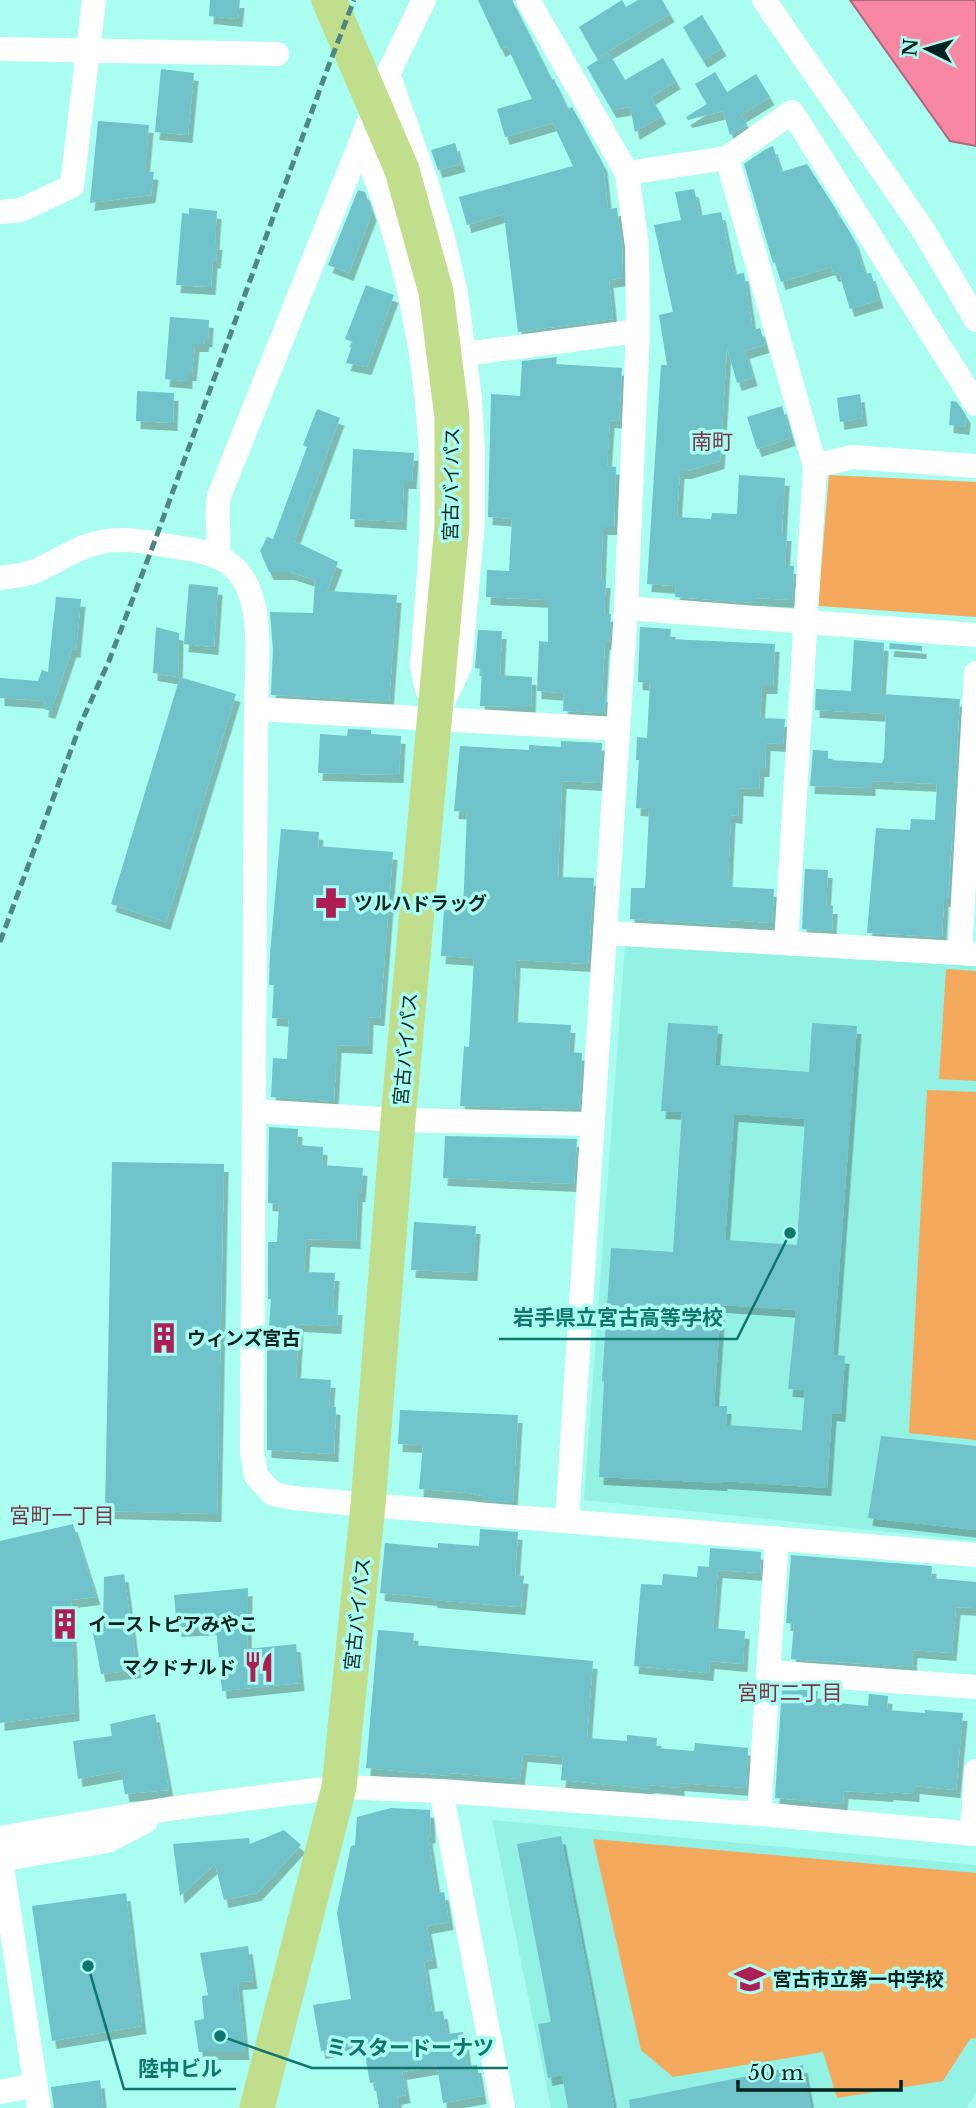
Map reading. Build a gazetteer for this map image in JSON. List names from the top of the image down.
{
  "streets": {
    "highway": ["宮古バイパス"]
  },
  "districts": ["南町", "宮町一丁目", "宮町二丁目"],
  "places": {
    "pharmacy": ["ツルハドラッグ"],
    "other": ["岩手県立宮古高等学校", "陸中ビル", "ミスタードーナツ"],
    "building": ["ウィンズ宮古", "イーストピアみやこ"],
    "restaurant": ["マクドナルド"],
    "school or university": ["宮古市立第一中学校"]
  },
  "scale_bar": "50 m",
  "north": "left"
}
